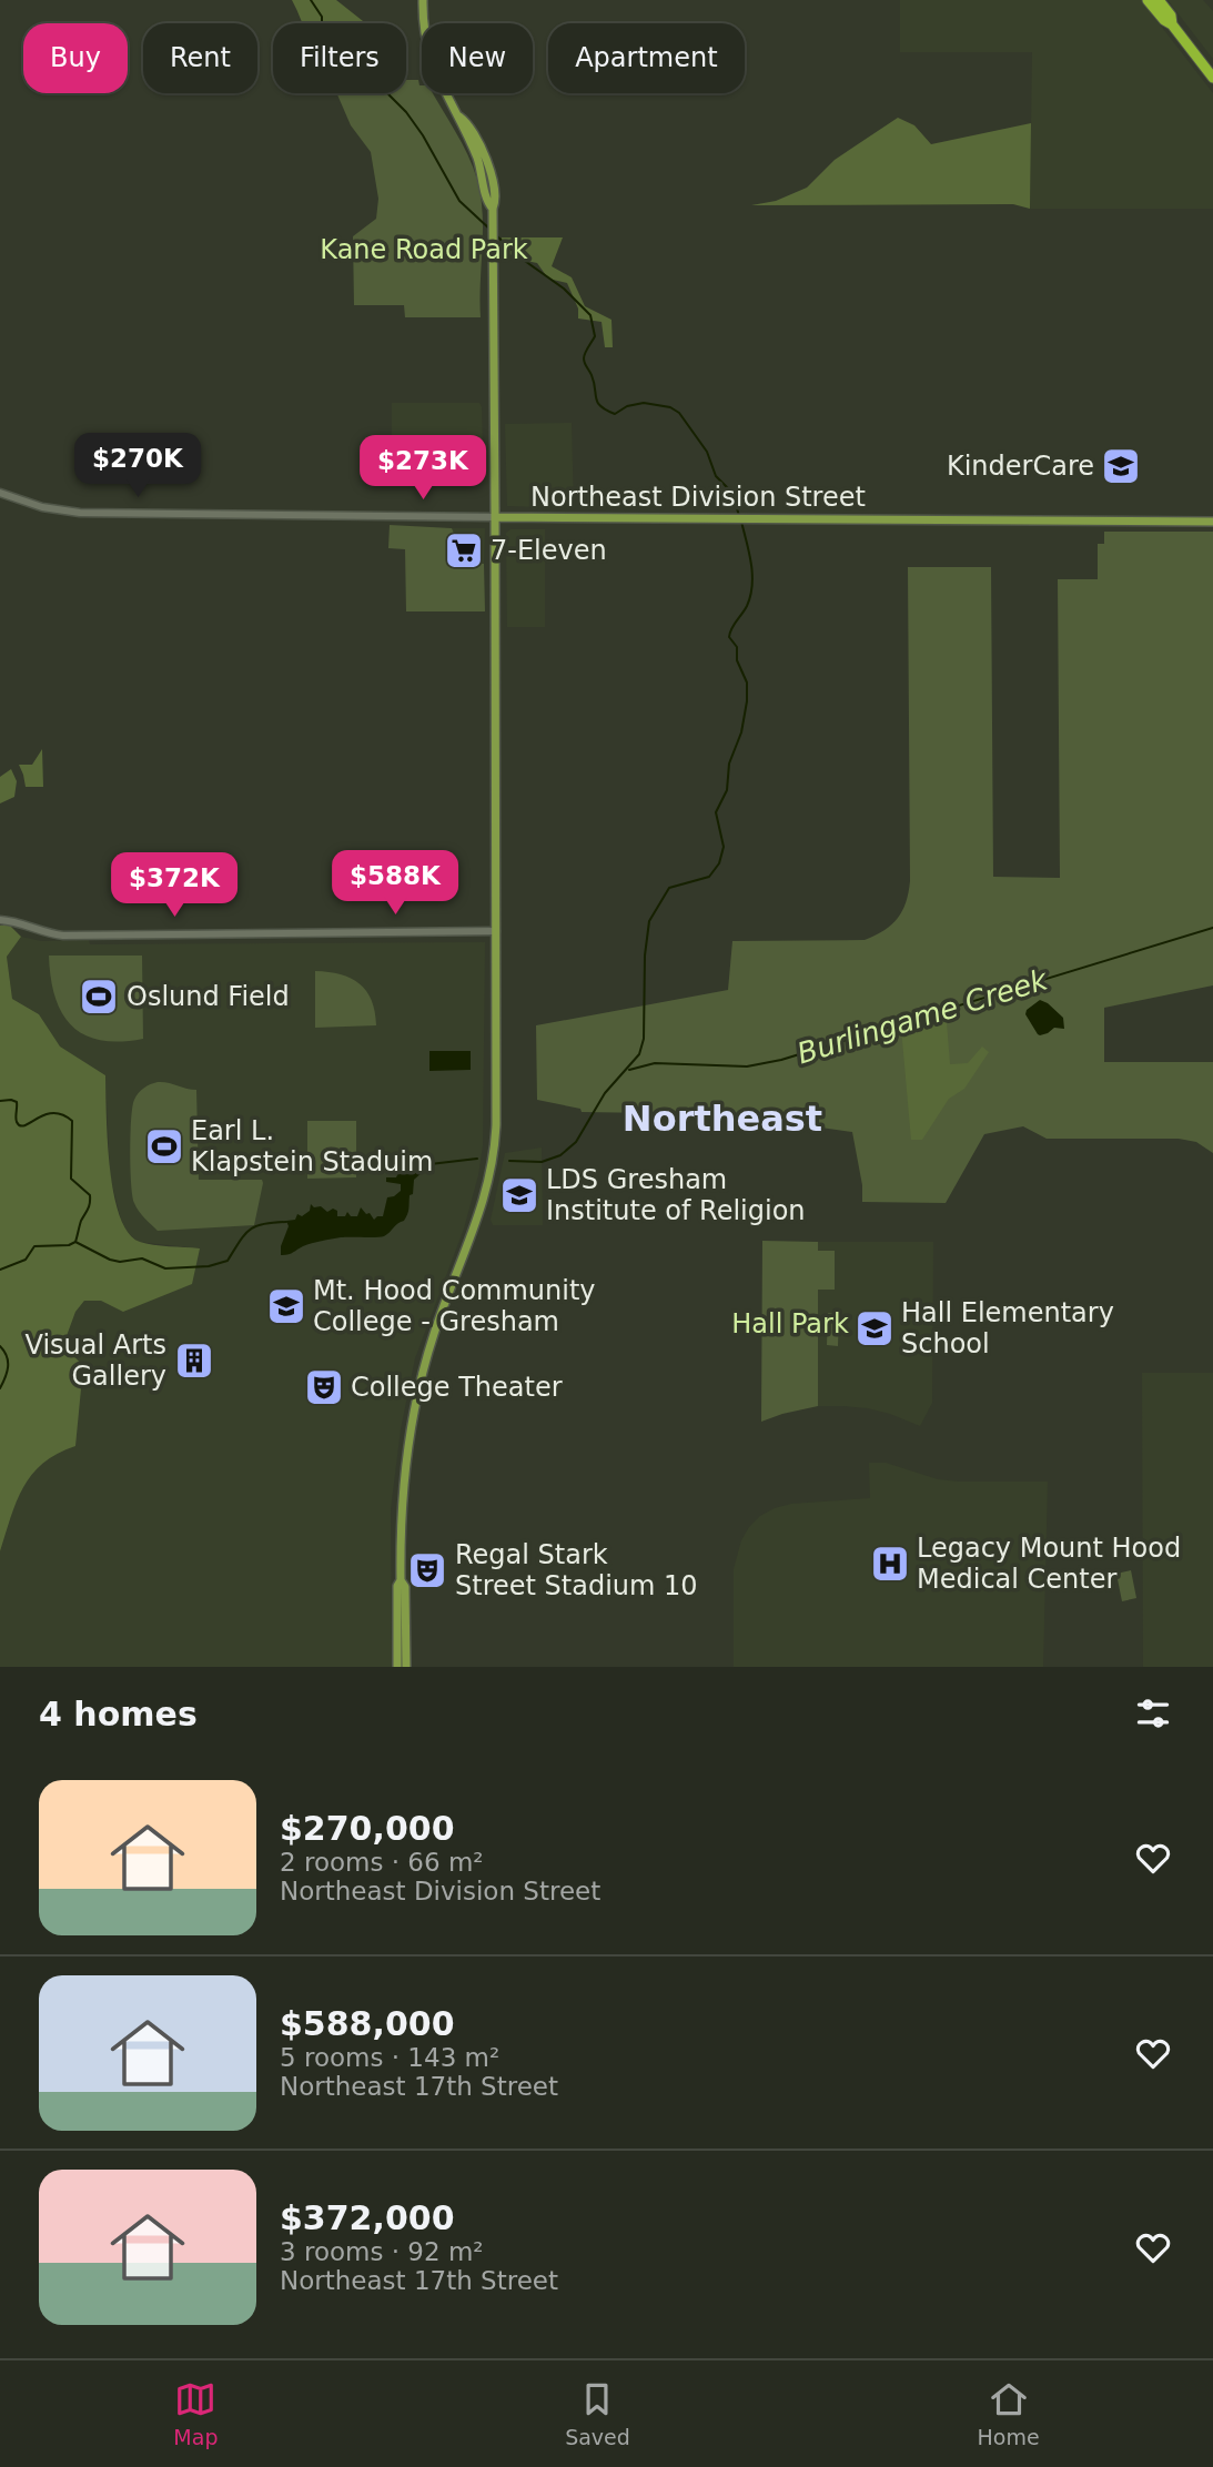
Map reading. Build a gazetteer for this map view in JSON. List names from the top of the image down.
{
  "streets": {
    "main road": ["Northeast Division Street"]
  },
  "districts": ["Northeast"],
  "water": ["Burlingame Creek"],
  "parks": ["Kane Road Park", "Hall Park"],
  "places": {
    "school or university": [
      "KinderCare",
      "LDS Gresham Institute of Religion",
      "Mt. Hood Community College - Gresham",
      "Hall Elementary School"
    ],
    "supermarket": ["7-Eleven"],
    "sports": ["Oslund Field", "Earl L. Klapstein Staduim"],
    "building": ["Visual Arts Gallery"],
    "theatre": ["College Theater", "Regal Stark Street Stadium 10"],
    "hospital": ["Legacy Mount Hood Medical Center"]
  },
  "page": {
    "chip": [
      "Buy",
      "Rent",
      "Filters",
      "New",
      "Apartment"
    ],
    "price": [
      "$270K",
      "$273K",
      "$588K",
      "$372K"
    ],
    "heading": "4 homes",
    "list": [
      {
        "name": "$270,000",
        "note": "2 rooms · 66 m² · Northeast Division Street"
      },
      {
        "name": "$588,000",
        "note": "5 rooms · 143 m² · Northeast 17th Street"
      },
      {
        "name": "$372,000",
        "note": "3 rooms · 92 m² · Northeast 17th Street"
      }
    ],
    "tabs": ["Map", "Saved", "Home"]
  }
}
